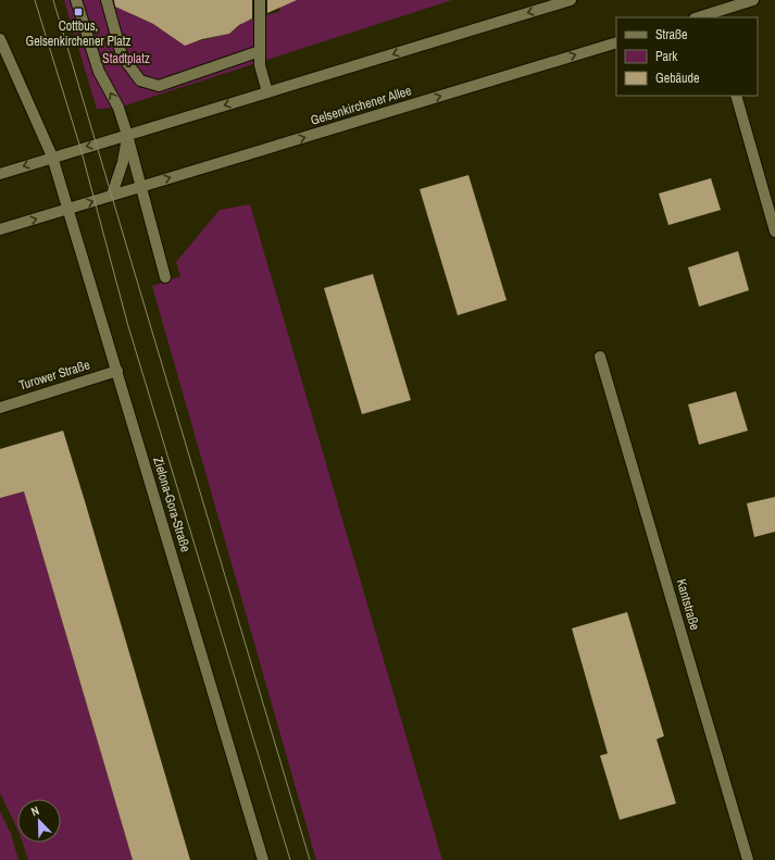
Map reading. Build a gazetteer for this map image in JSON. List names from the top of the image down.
{
  "streets": {
    "street": [
      "Gelsenkirchener Allee",
      "Turower Straße",
      "Zielona-Gora-Straße",
      "Kantstraße"
    ]
  },
  "crossings": [
    ["Gelsenkirchener Allee", "Zielona-Gora-Straße"],
    ["Turower Straße", "Zielona-Gora-Straße"]
  ],
  "parks": ["Stadtplatz"],
  "places": {
    "transit": ["Cottbus, Gelsenkirchener Platz"]
  },
  "legend": ["Straße", "Park", "Gebäude"],
  "north": "top left"
}
